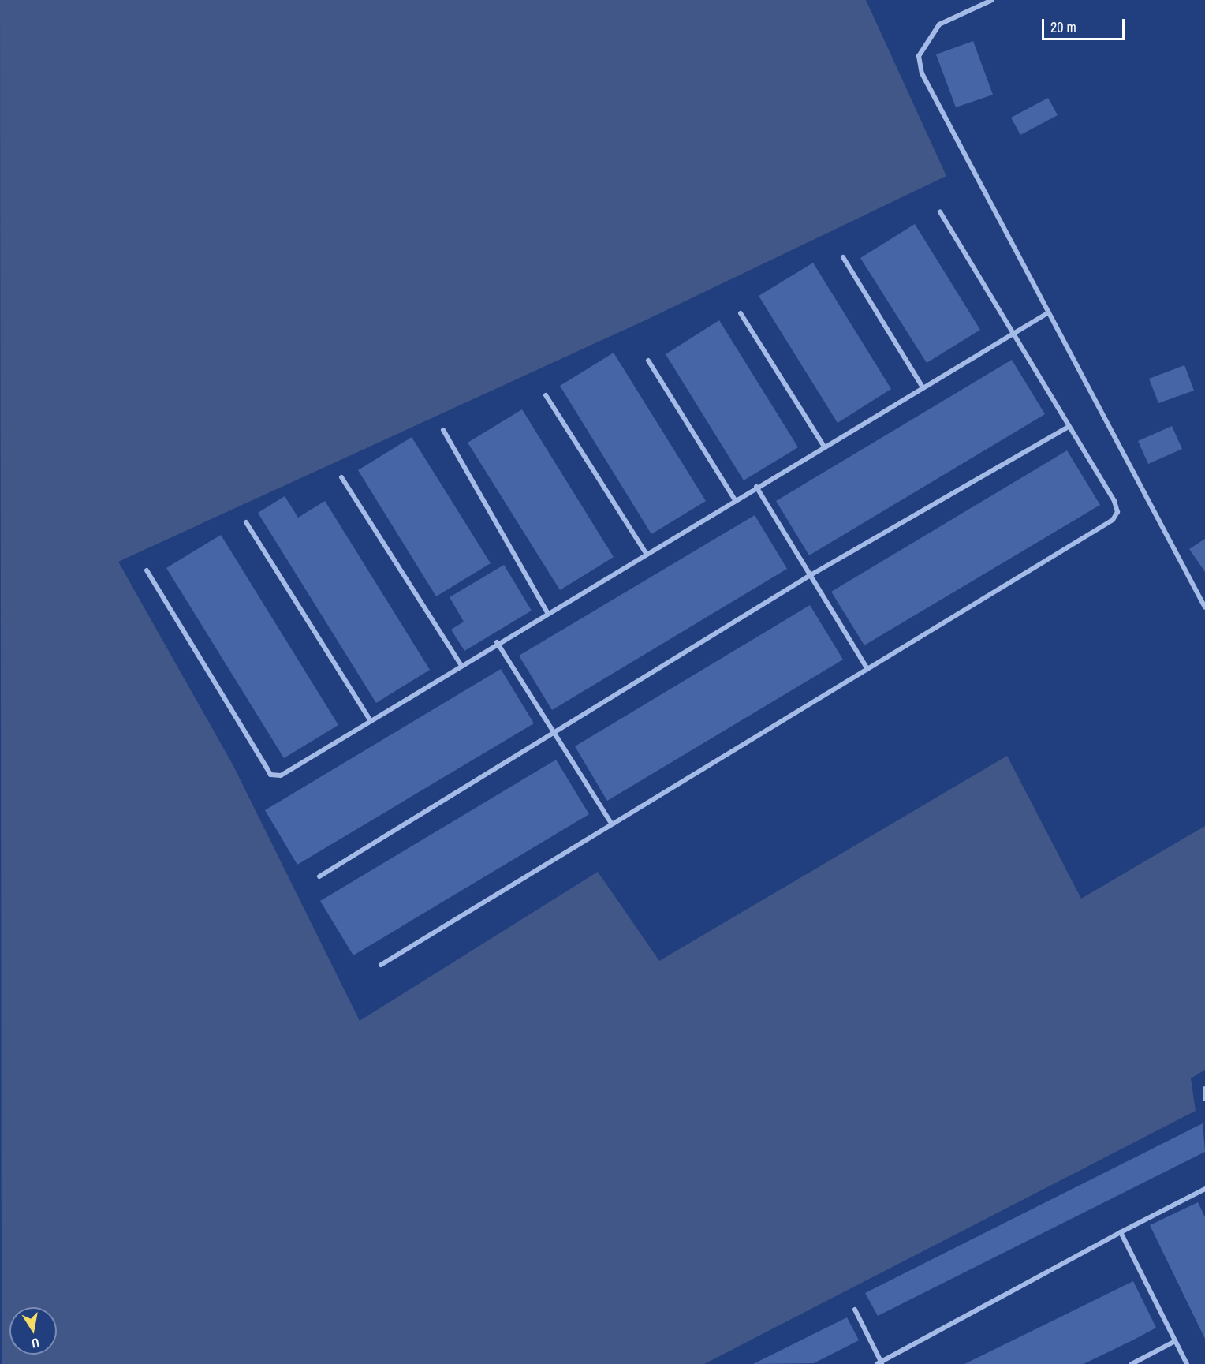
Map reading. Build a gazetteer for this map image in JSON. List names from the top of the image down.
{
  "scale_bar": "20 m",
  "north": "bottom"
}
